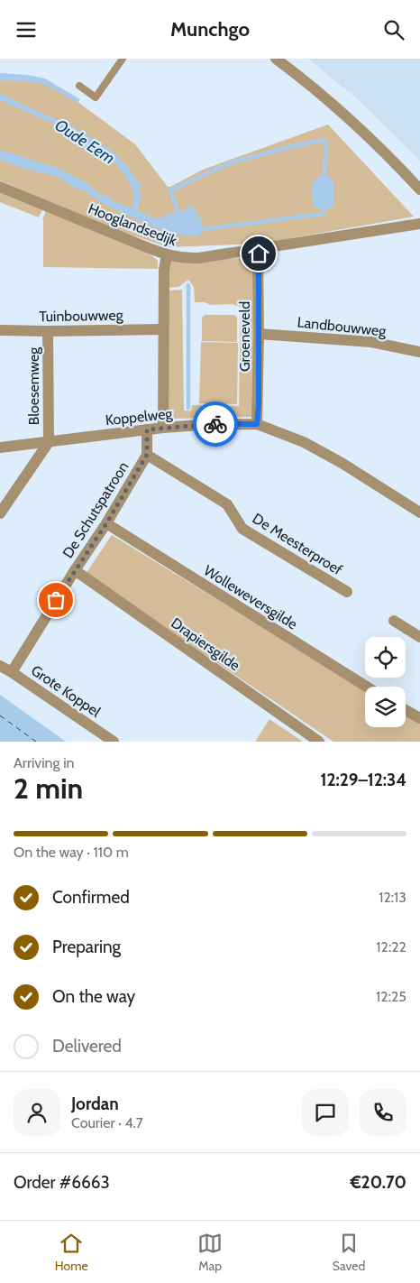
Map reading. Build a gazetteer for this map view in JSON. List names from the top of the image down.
{
  "streets": {
    "street": [
      "Hooglandsedijk",
      "Tuinbouwweg",
      "Landbouwweg",
      "Groeneveld",
      "Bloesemweg",
      "Koppelweg",
      "De Schutspatroon",
      "De Meesterproef",
      "Wolleweversgilde",
      "Drapiersgilde",
      "Grote Koppel"
    ]
  },
  "crossings": [
    ["Hooglandsedijk", "Groeneveld"],
    ["Tuinbouwweg", "Bloesemweg"],
    ["Landbouwweg", "Groeneveld"],
    ["Groeneveld", "Koppelweg"],
    ["Bloesemweg", "Koppelweg"],
    ["De Schutspatroon", "De Meesterproef"],
    ["De Schutspatroon", "Wolleweversgilde"],
    ["De Schutspatroon", "Drapiersgilde"],
    ["De Schutspatroon", "Grote Koppel"]
  ],
  "water": ["Oude Eem"],
  "page": {
    "header": "Munchgo",
    "heading": ["2 min", "Arriving in", "12:29–12:34"],
    "panel": [
      "Jordan",
      "Courier · 4.7",
      "Order #6663",
      "€20.70"
    ],
    "bar": "On the way · 110 m",
    "list": [
      ["Confirmed", "12:13"],
      ["Preparing", "12:22"],
      ["On the way", "12:25"],
      "Delivered"
    ],
    "tabs": ["Home", "Map", "Saved"]
  }
}
